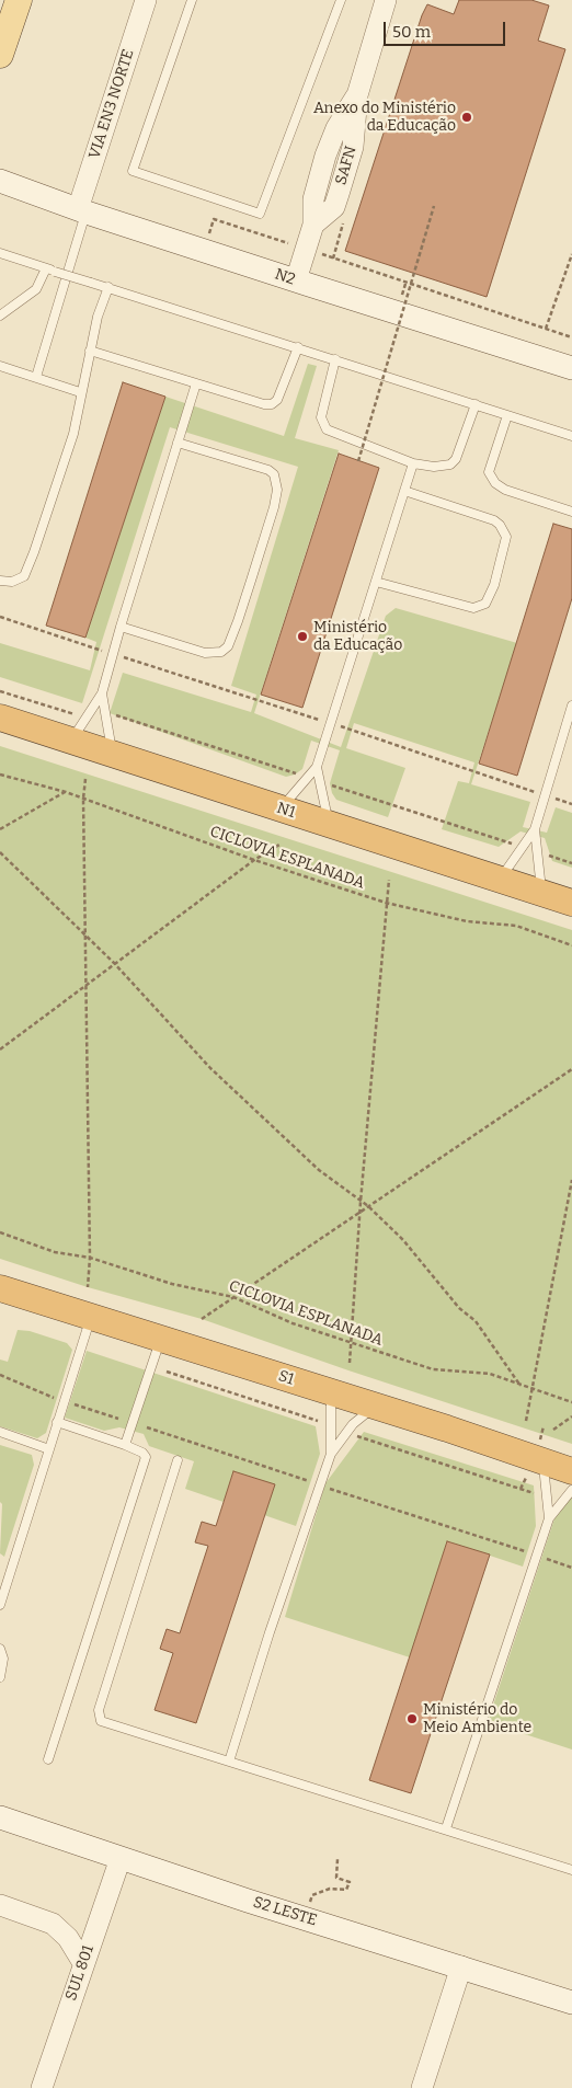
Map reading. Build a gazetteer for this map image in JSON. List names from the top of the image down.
{
  "streets": {
    "highway": ["N1", "S1"],
    "main road": ["N2", "S2 LESTE"],
    "street": ["VIA EN3 NORTE", "SAFN", "SUL 801"],
    "path": ["CICLOVIA ESPLANADA"]
  },
  "crossings": [
    ["VIA EN3 NORTE", "N2"],
    ["SAFN", "N2"],
    ["S2 LESTE", "SUL 801"]
  ],
  "places": ["Anexo do Ministério da Educação", "Ministério da Educação", "Ministério do Meio Ambiente"],
  "scale_bar": "50 m"
}
